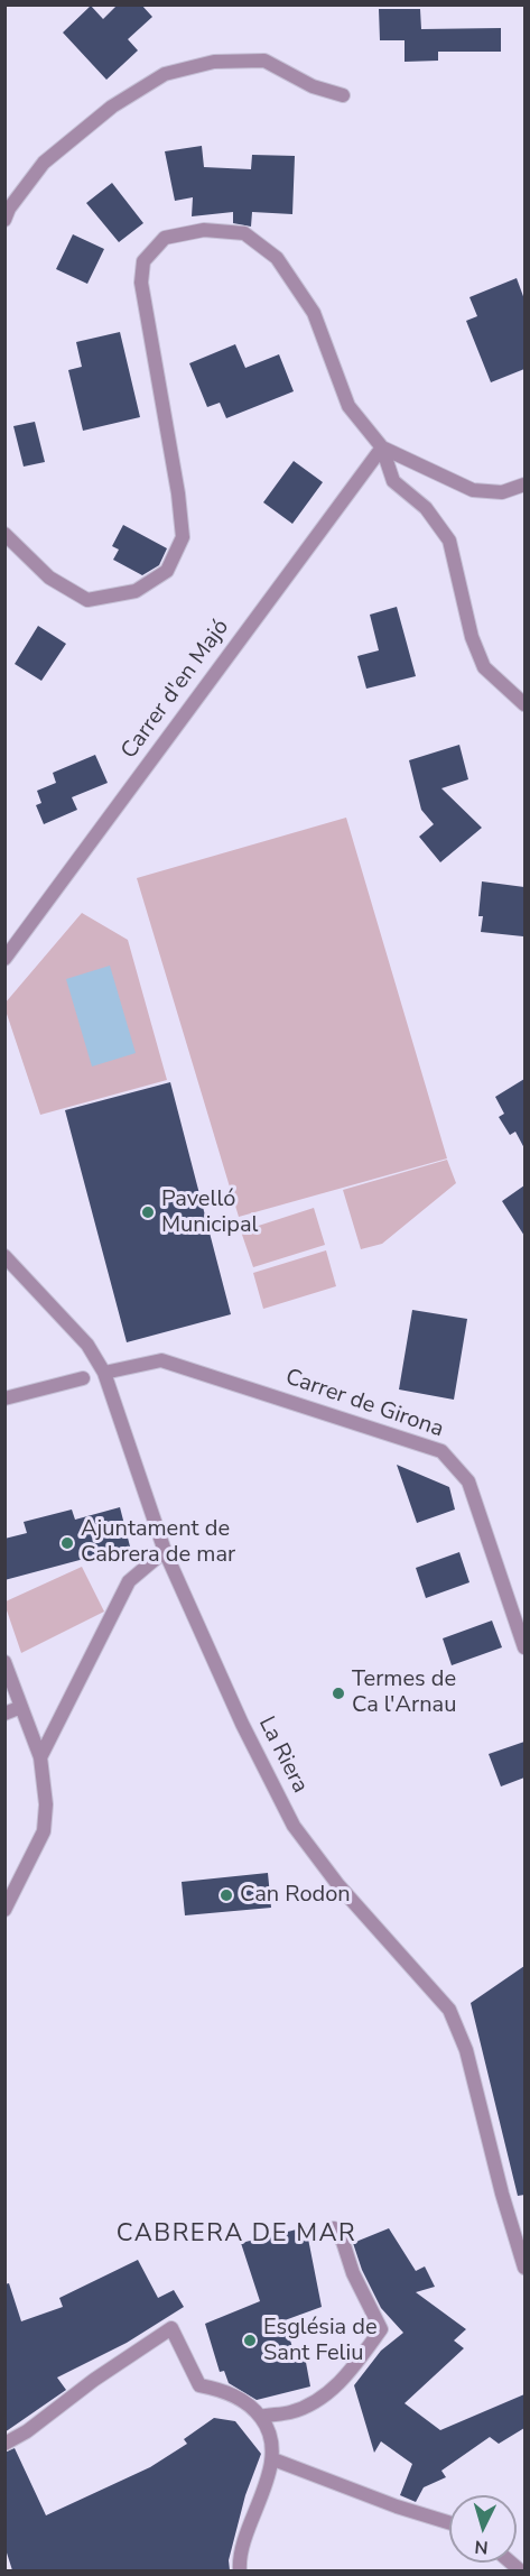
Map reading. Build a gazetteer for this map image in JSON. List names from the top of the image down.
{
  "streets": {
    "street": ["Carrer d'en Majó", "Carrer de Girona", "La Riera"]
  },
  "crossings": [
    ["Carrer de Girona", "La Riera"]
  ],
  "districts": ["CABRERA DE MAR"],
  "places": [
    "Pavelló Municipal",
    "Ajuntament de Cabrera de mar",
    "Termes de Ca l'Arnau",
    "Can Rodon",
    "Església de Sant Feliu"
  ],
  "north": "bottom"
}
